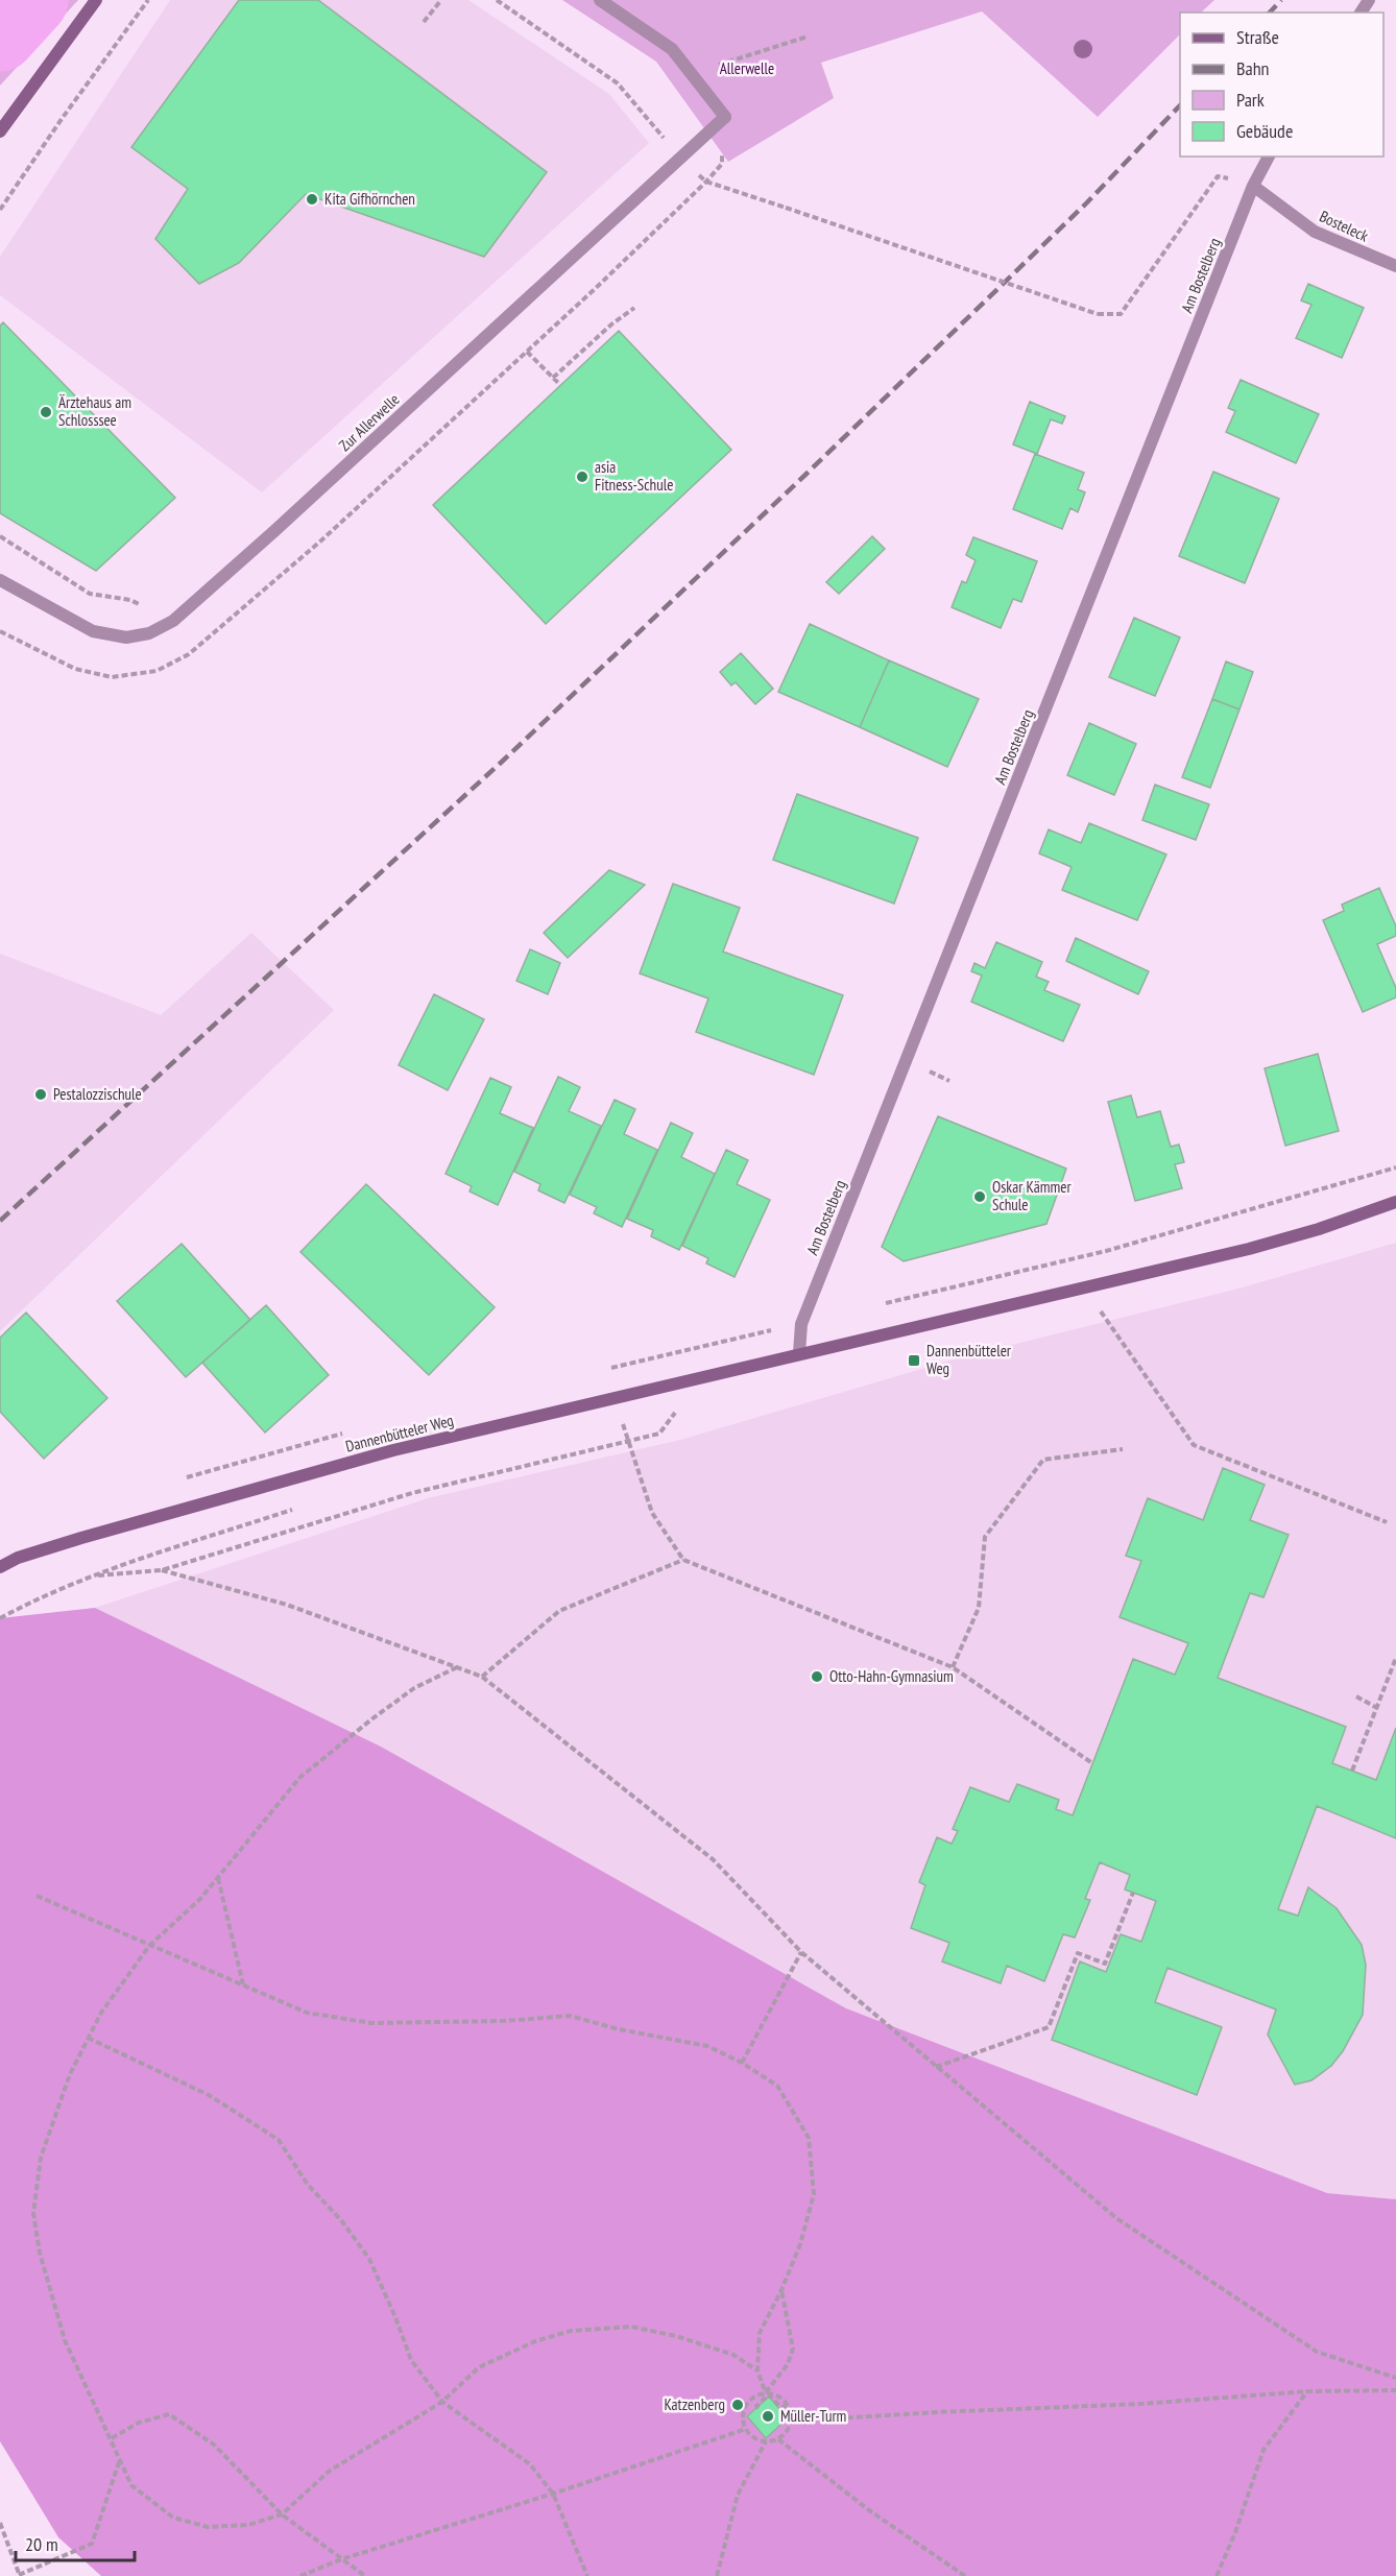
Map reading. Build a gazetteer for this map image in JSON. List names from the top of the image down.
{
  "streets": {
    "street": [
      "Bosteleck",
      "Am Bostelberg",
      "Zur Allerwelle",
      "Dannenbütteler Weg"
    ]
  },
  "crossings": [
    ["Bosteleck", "Am Bostelberg"],
    ["Am Bostelberg", "Dannenbütteler Weg"]
  ],
  "parks": ["Allerwelle"],
  "places": {
    "other": [
      "Kita Gifhörnchen",
      "Ärztehaus am Schlosssee",
      "asia Fitness-Schule",
      "Pestalozzischule",
      "Oskar Kämmer Schule",
      "Otto-Hahn-Gymnasium",
      "Katzenberg",
      "Müller-Turm"
    ],
    "transit": ["Dannenbütteler Weg"]
  },
  "legend": [
    "Straße",
    "Bahn",
    "Park",
    "Gebäude"
  ],
  "scale_bar": "20 m"
}
